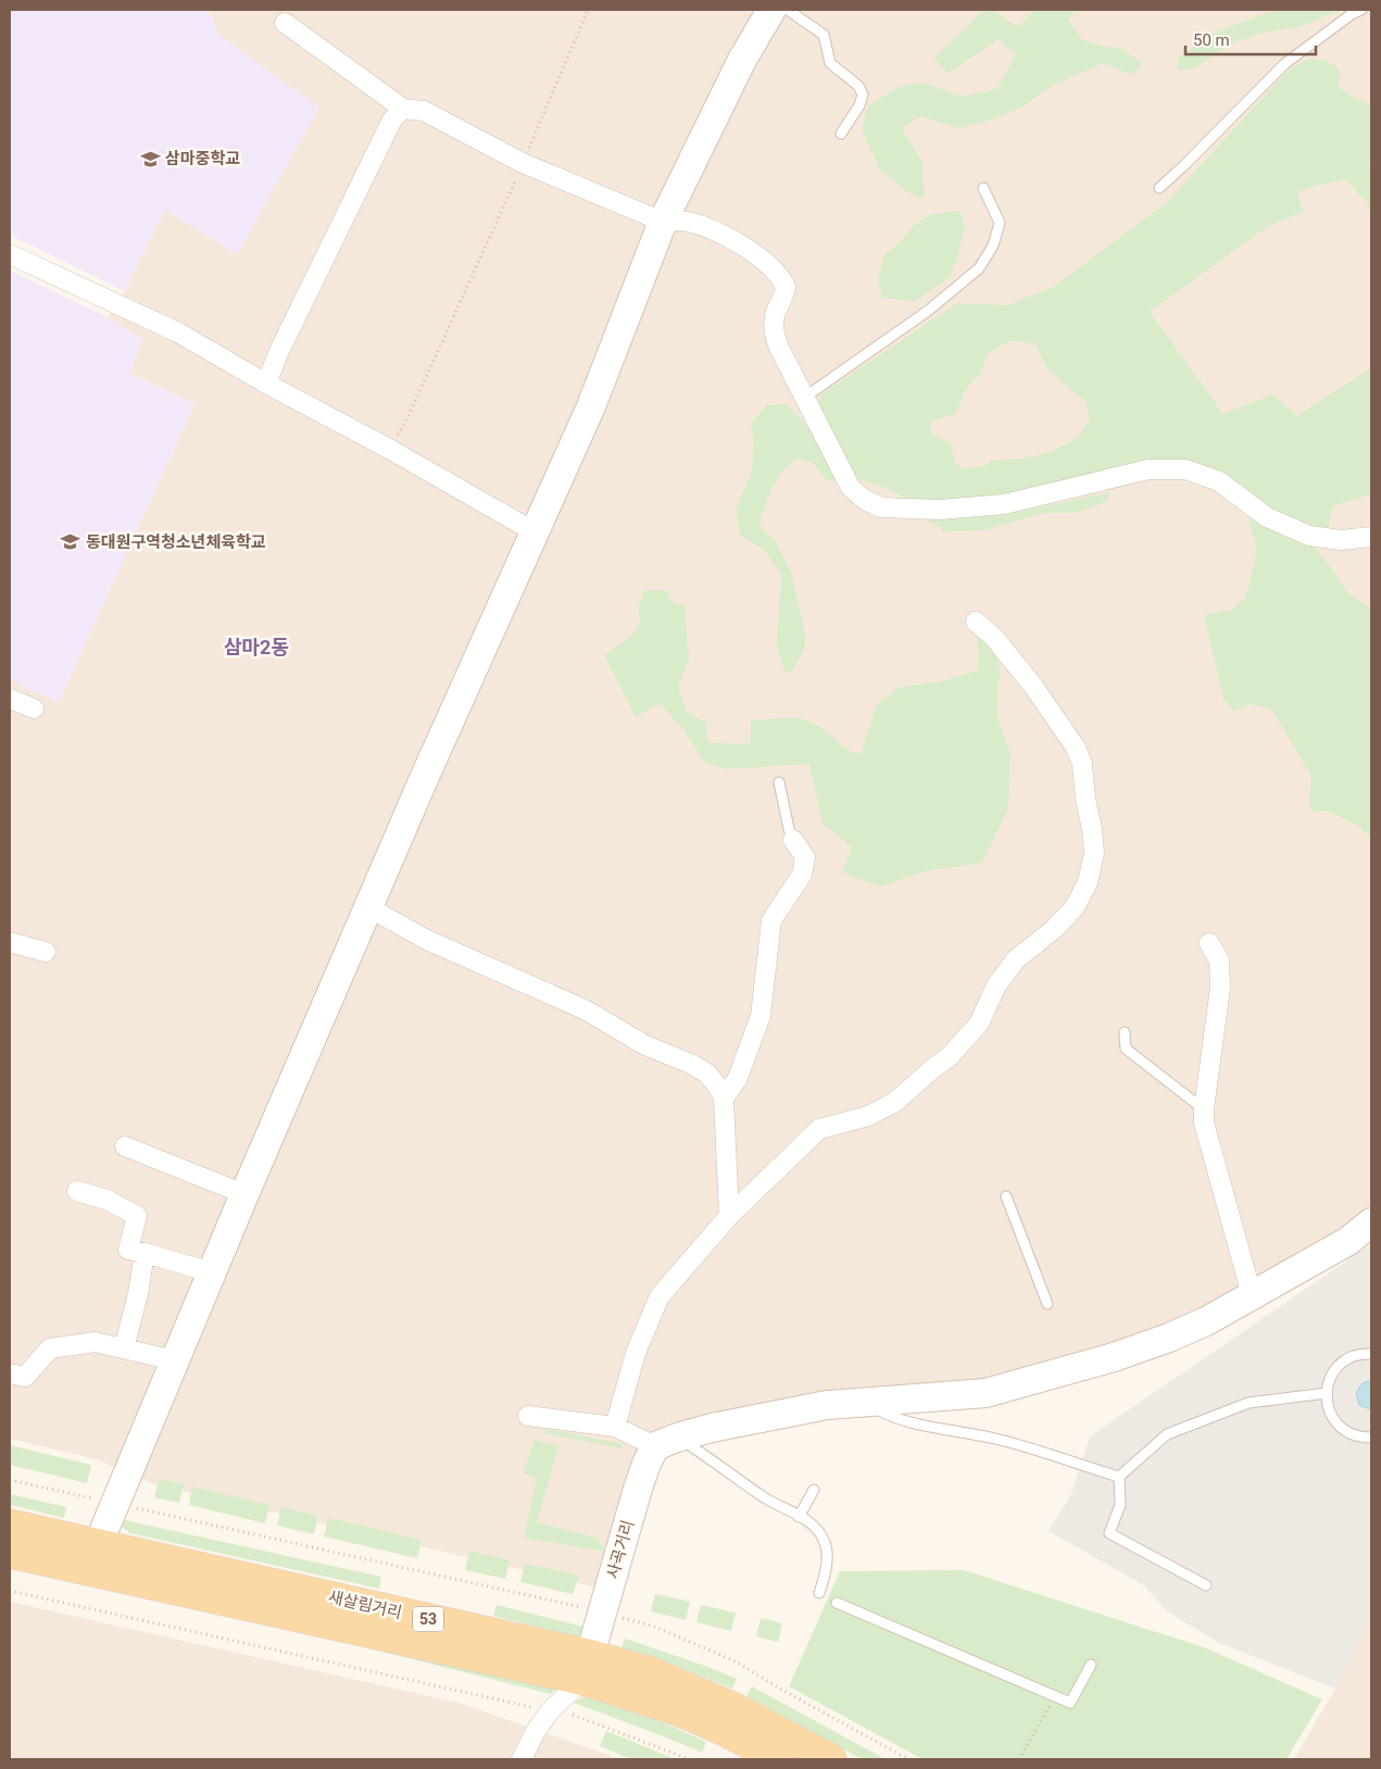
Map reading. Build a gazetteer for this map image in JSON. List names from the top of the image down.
{
  "streets": {
    "main road": ["새살림거리", "53"],
    "street": ["사곡거리"]
  },
  "crossings": [
    ["사곡거리", "새살림거리"]
  ],
  "districts": ["삼마2동"],
  "places": {
    "school or university": ["삼마중학교", "동대원구역청소년체육학교"]
  },
  "scale_bar": "50 m"
}
